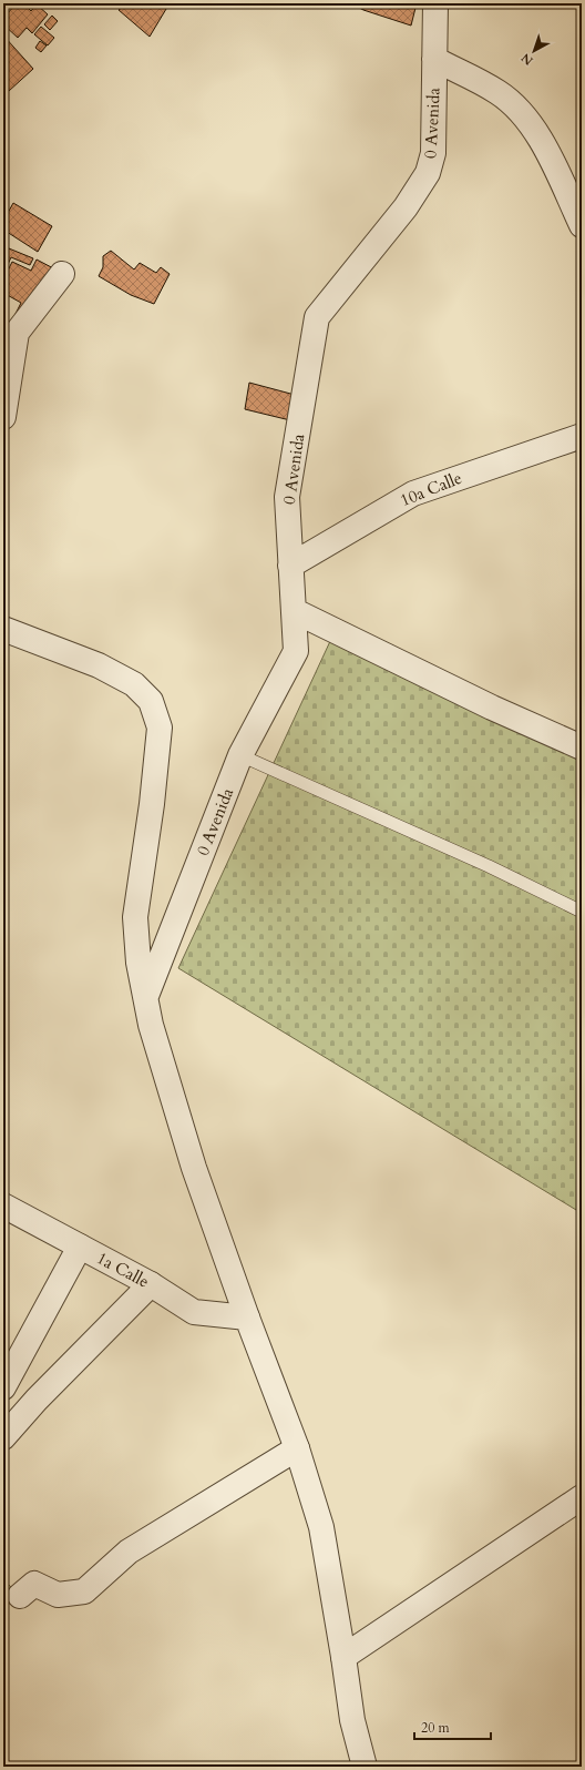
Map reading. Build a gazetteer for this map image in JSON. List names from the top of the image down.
{
  "streets": {
    "street": ["0 Avenida", "10a Calle", "1a Calle"]
  },
  "crossings": [
    ["0 Avenida", "10a Calle"]
  ],
  "scale_bar": "20 m",
  "north": "bottom left"
}
